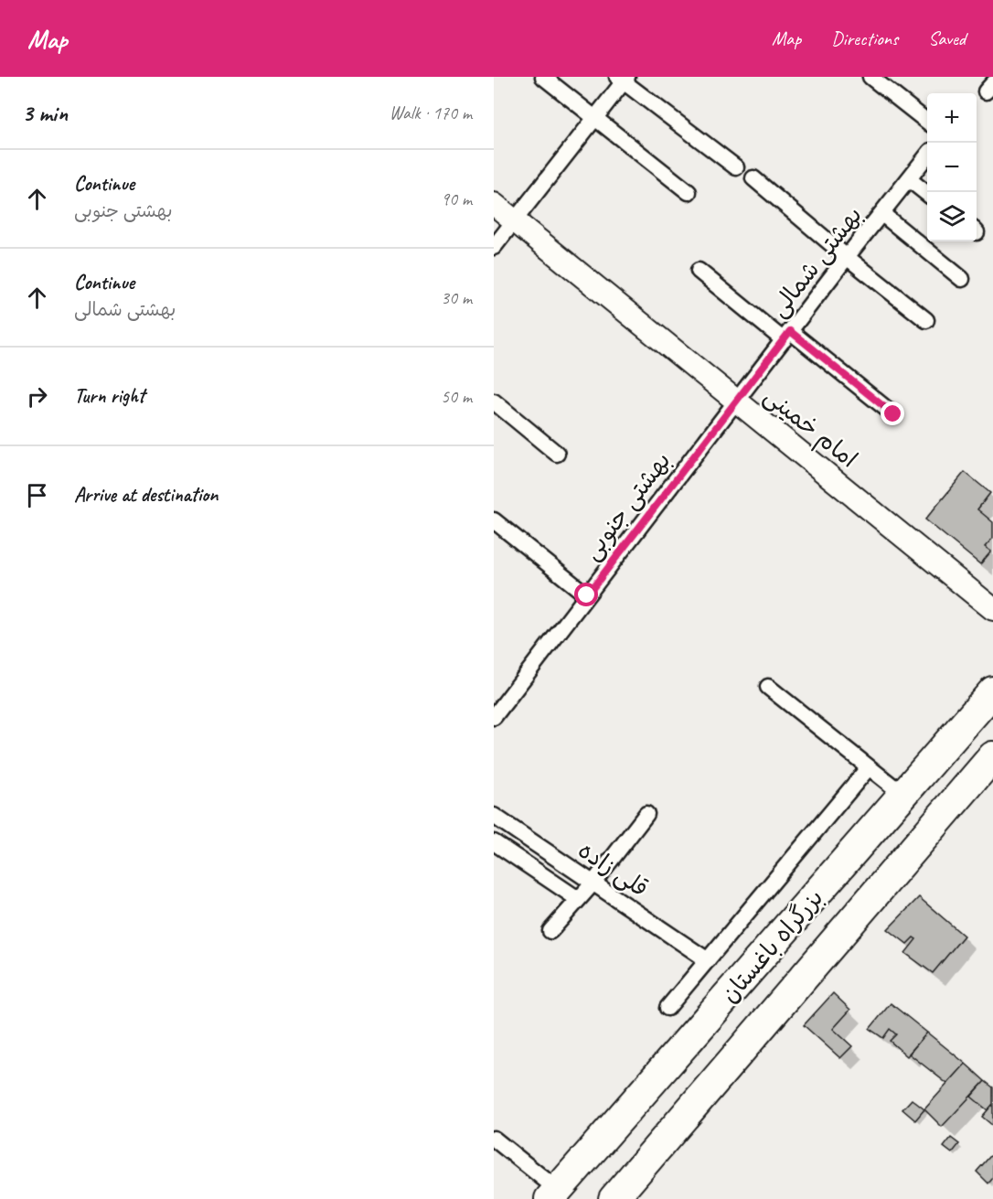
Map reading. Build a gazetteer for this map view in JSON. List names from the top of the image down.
{
  "streets": {
    "highway": ["بزرگراه باغستان"],
    "street": [
      "بهشتی شمالی",
      "امام خمینی",
      "بهشتی جنوبی",
      "قلی زاده"
    ]
  },
  "crossings": [
    ["بهشتی شمالی", "امام خمینی"],
    ["بهشتی شمالی", "بهشتی جنوبی"],
    ["امام خمینی", "بهشتی جنوبی"]
  ],
  "page": {
    "header": "Map",
    "nav": ["Map", "Directions", "Saved"],
    "heading": ["3 min", "Walk · 170 m"],
    "map_buttons": ["+", "−"],
    "list": [
      ["Continue", "بهشتی جنوبی", "90 m"],
      ["Continue", "بهشتی شمالی", "30 m"],
      ["Turn right", "50 m"],
      "Arrive at destination"
    ]
  }
}
